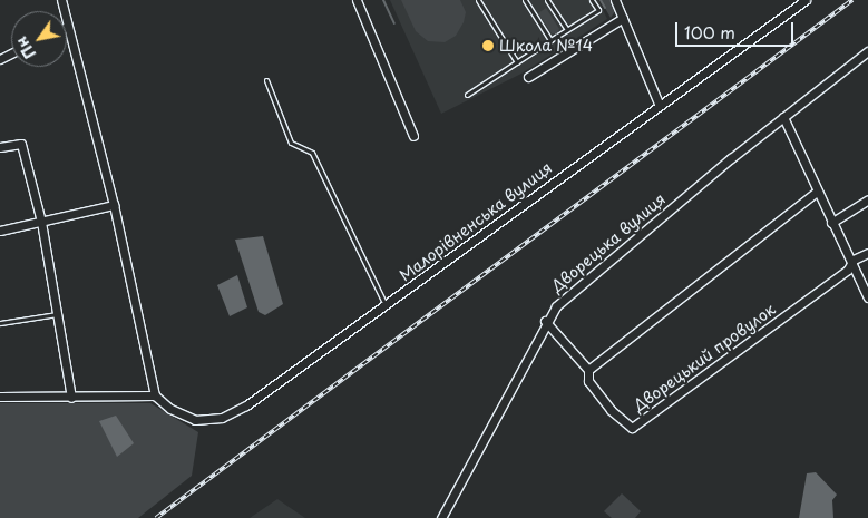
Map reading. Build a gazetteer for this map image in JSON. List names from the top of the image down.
{
  "streets": {
    "street": ["Малорівненська вулиця", "Дворецька вулиця", "Дворецький провулок"]
  },
  "crossings": [
    ["Дворецька вулиця", "Дворецький провулок"]
  ],
  "places": ["Школа №14"],
  "scale_bar": "100 m",
  "north": "bottom left"
}
